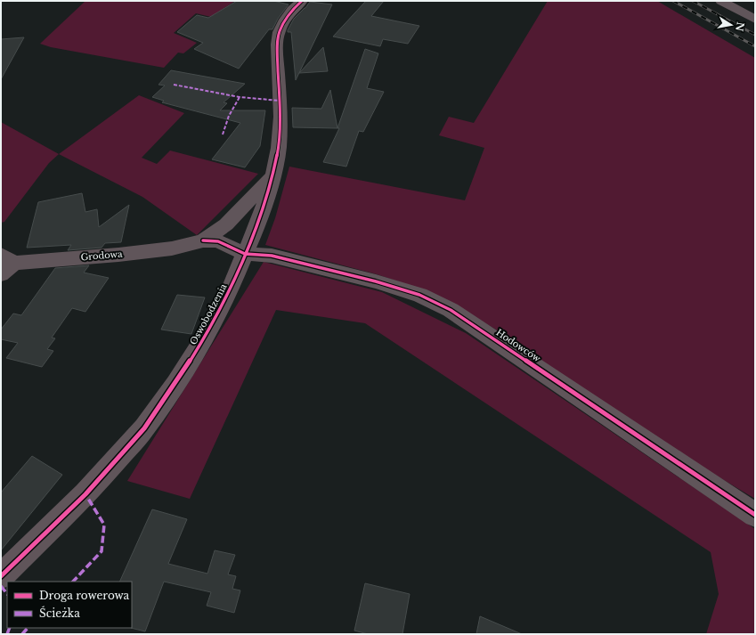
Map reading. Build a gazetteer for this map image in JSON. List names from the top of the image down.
{
  "streets": {
    "street": ["Grodowa", "Oswobodzenia", "Hodowców"]
  },
  "crossings": [
    ["Grodowa", "Oswobodzenia"],
    ["Oswobodzenia", "Hodowców"]
  ],
  "legend": ["Droga rowerowa", "Ścieżka"],
  "north": "right"
}
